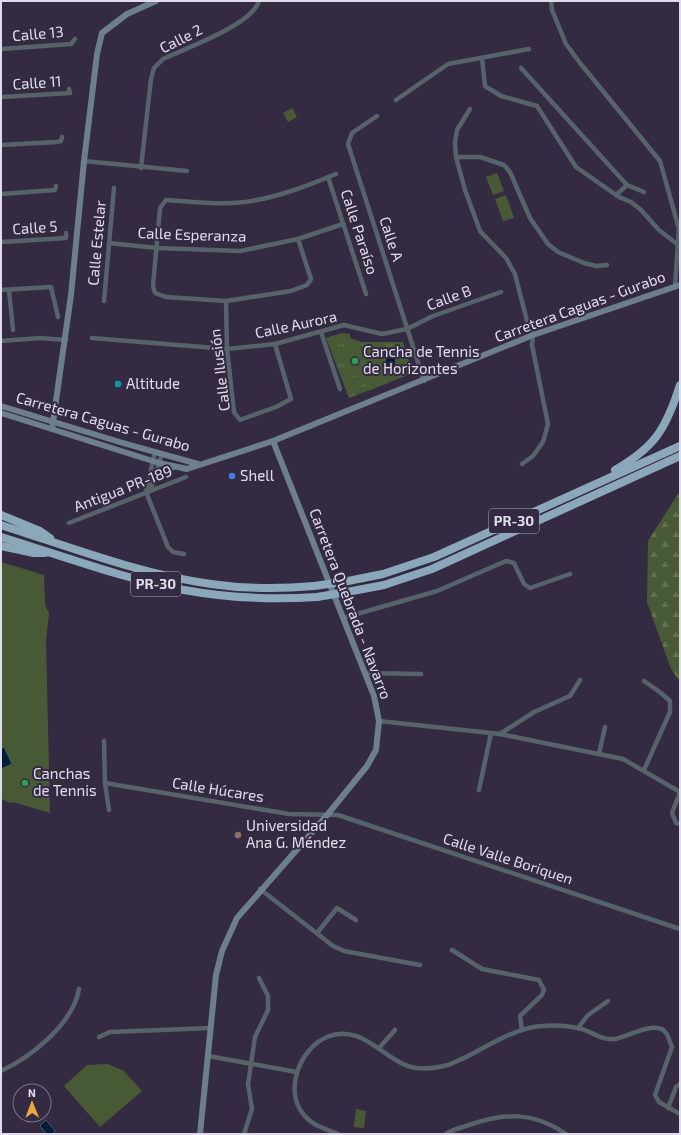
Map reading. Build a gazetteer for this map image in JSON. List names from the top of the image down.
{
  "streets": {
    "highway": ["PR-30"],
    "street": [
      "Calle 13",
      "Calle 2",
      "Calle 11",
      "Calle 5",
      "Calle Paraíso",
      "Calle Esperanza",
      "Calle A",
      "Calle Estelar",
      "Calle B",
      "Carretera Caguas - Gurabo",
      "Calle Aurora",
      "Calle Ilusión",
      "Antigua PR-189",
      "Carretera Quebrada - Navarro",
      "Calle Húcares",
      "Calle Valle Boriquen"
    ]
  },
  "crossings": [
    ["Calle Paraíso", "Calle Esperanza"],
    ["Calle Esperanza", "Calle Estelar"],
    ["Calle A", "Calle B"],
    ["Calle A", "Carretera Caguas - Gurabo"],
    ["Calle A", "Calle Aurora"],
    ["Calle B", "Calle Aurora"],
    ["Carretera Caguas - Gurabo", "Carretera Quebrada - Navarro"],
    ["Calle Aurora", "Calle Ilusión"],
    ["Carretera Quebrada - Navarro", "Calle Húcares"],
    ["Carretera Quebrada - Navarro", "Calle Valle Boriquen"],
    ["Calle Húcares", "Calle Valle Boriquen"]
  ],
  "places": [
    "Cancha de Tennis de Horizontes",
    "Altitude",
    "Shell",
    "Canchas de Tennis",
    "Universidad Ana G. Méndez"
  ],
  "north": "top"
}
